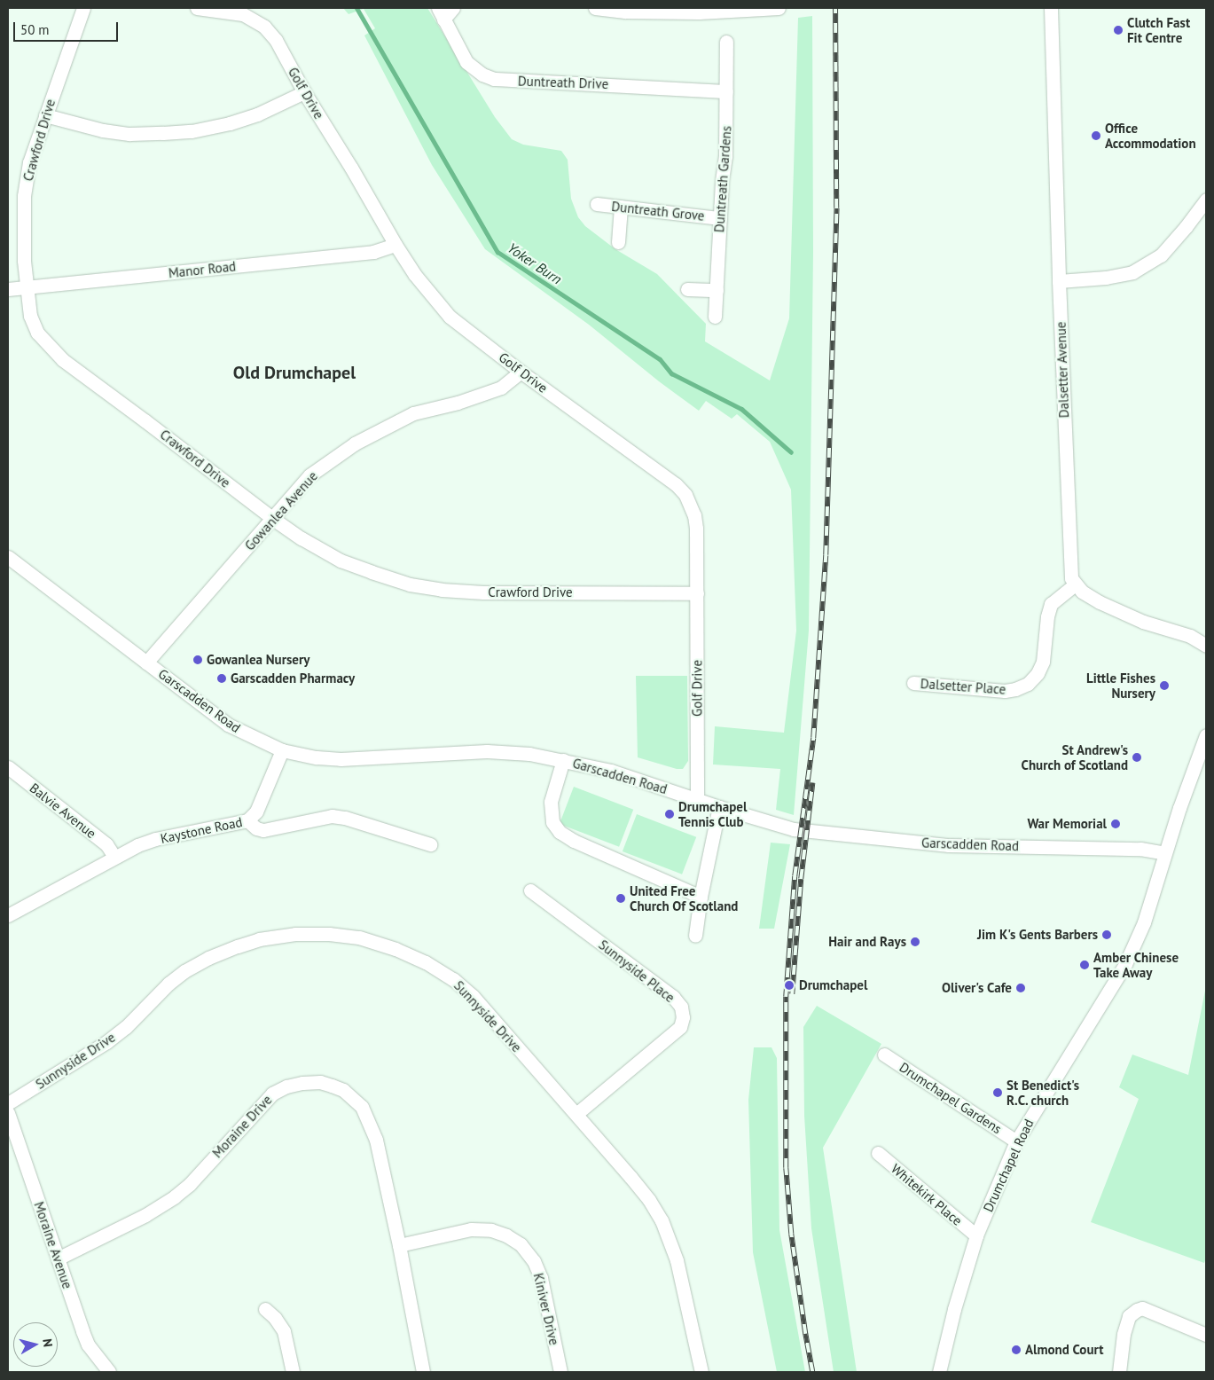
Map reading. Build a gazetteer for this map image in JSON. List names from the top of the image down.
{
  "streets": {
    "street": [
      "Duntreath Drive",
      "Golf Drive",
      "Crawford Drive",
      "Duntreath Gardens",
      "Duntreath Grove",
      "Manor Road",
      "Dalsetter Avenue",
      "Gowanlea Avenue",
      "Dalsetter Place",
      "Garscadden Road",
      "Balvie Avenue",
      "Kaystone Road",
      "Sunnyside Place",
      "Sunnyside Drive",
      "Drumchapel Gardens",
      "Moraine Drive",
      "Drumchapel Road",
      "Whitekirk Place",
      "Moraine Avenue",
      "Kiniver Drive"
    ]
  },
  "crossings": [
    ["Duntreath Drive", "Duntreath Gardens"],
    ["Golf Drive", "Crawford Drive"],
    ["Golf Drive", "Manor Road"],
    ["Golf Drive", "Gowanlea Avenue"],
    ["Golf Drive", "Garscadden Road"],
    ["Crawford Drive", "Manor Road"],
    ["Crawford Drive", "Gowanlea Avenue"],
    ["Duntreath Gardens", "Duntreath Grove"],
    ["Dalsetter Avenue", "Dalsetter Place"],
    ["Gowanlea Avenue", "Garscadden Road"],
    ["Garscadden Road", "Drumchapel Road"],
    ["Balvie Avenue", "Kaystone Road"],
    ["Sunnyside Place", "Sunnyside Drive"],
    ["Drumchapel Gardens", "Drumchapel Road"],
    ["Moraine Drive", "Moraine Avenue"],
    ["Moraine Drive", "Kiniver Drive"],
    ["Drumchapel Road", "Whitekirk Place"]
  ],
  "districts": ["Old Drumchapel"],
  "water": ["Yoker Burn"],
  "places": [
    "Clutch Fast Fit Centre",
    "Office Accommodation",
    "Gowanlea Nursery",
    "Garscadden Pharmacy",
    "Little Fishes Nursery",
    "St Andrew's Church of Scotland",
    "Drumchapel Tennis Club",
    "War Memorial",
    "United Free Church Of Scotland",
    "Jim K's Gents Barbers",
    "Hair and Rays",
    "Amber Chinese Take Away",
    "Drumchapel",
    "Oliver's Cafe",
    "St Benedict's R.C. church",
    "Almond Court"
  ],
  "scale_bar": "50 m",
  "north": "right"
}
